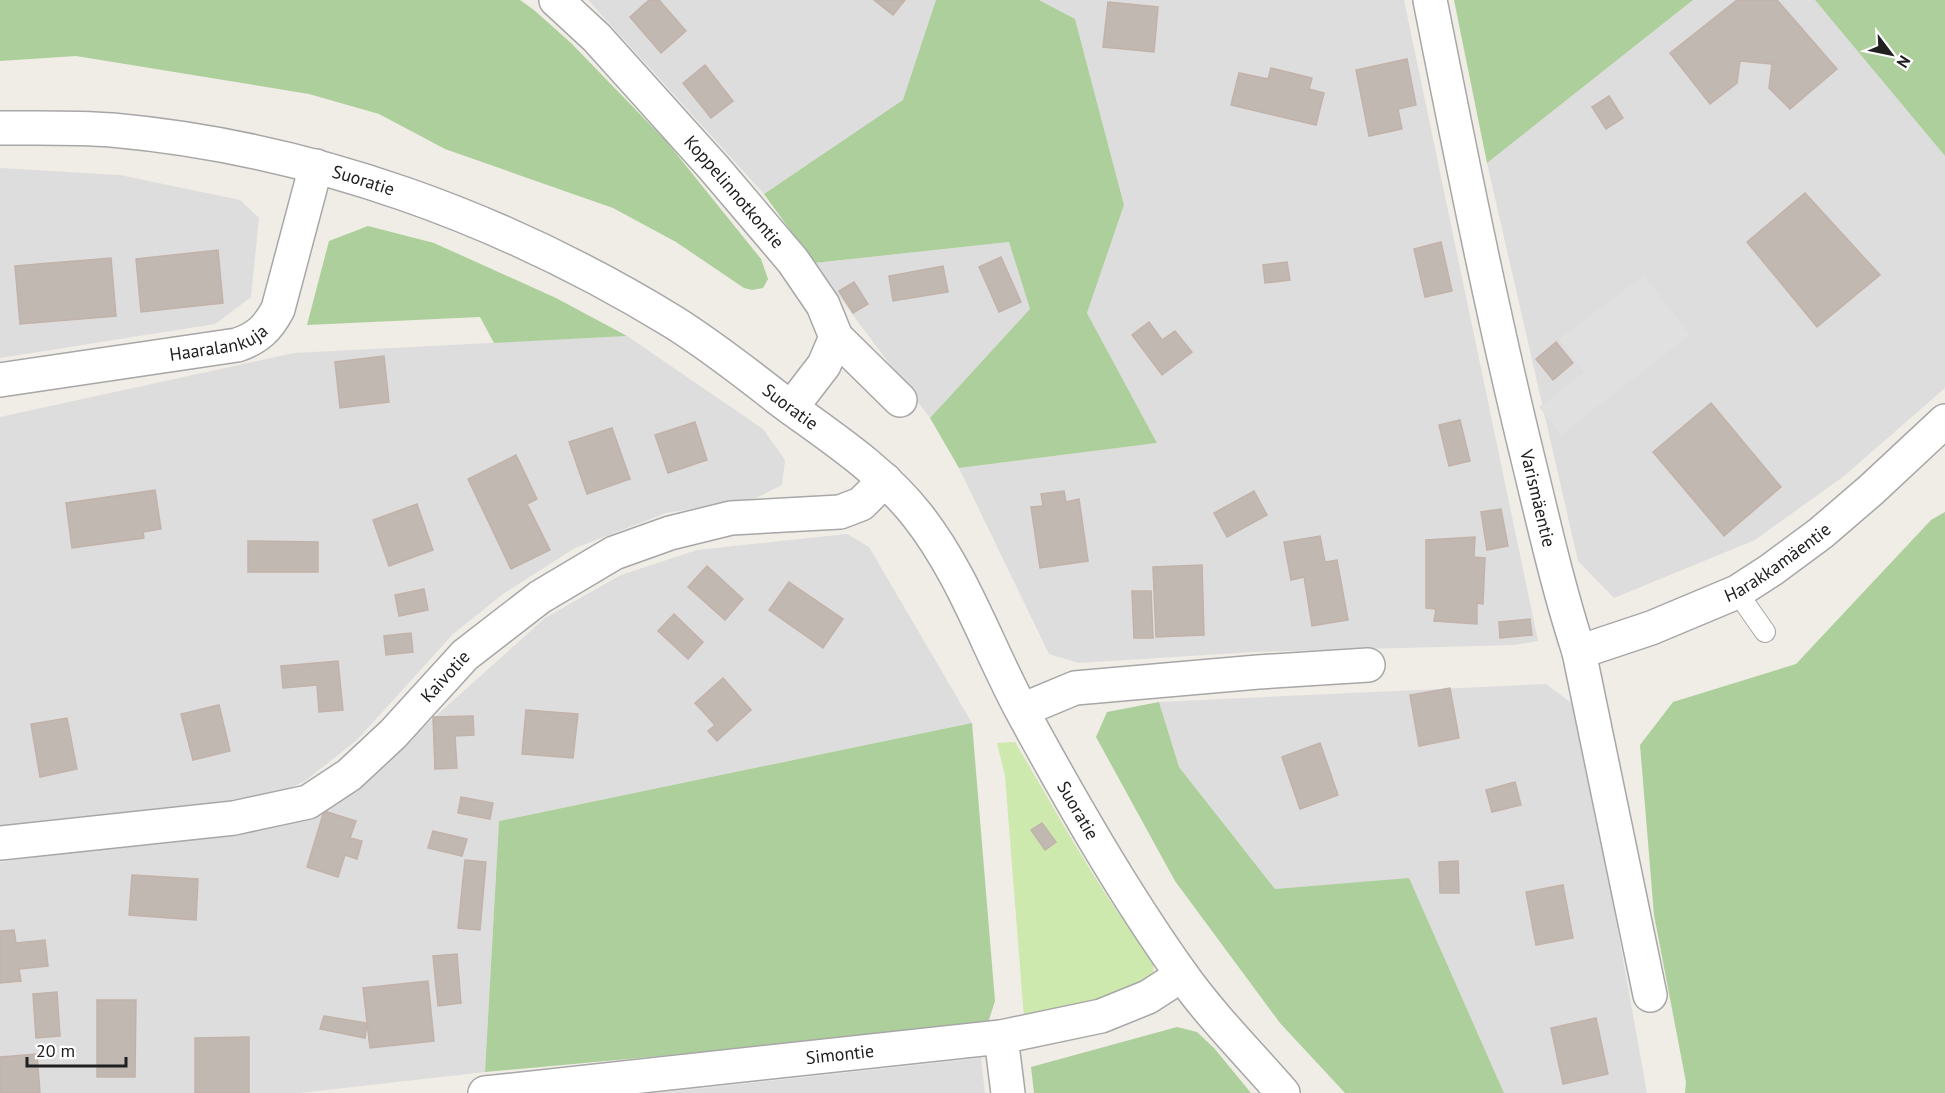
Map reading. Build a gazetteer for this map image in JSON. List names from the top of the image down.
{
  "streets": {
    "street": [
      "Suoratie",
      "Koppelinnotkontie",
      "Haaralankuja",
      "Varismäentie",
      "Harakkamäentie",
      "Kaivotie",
      "Simontie"
    ]
  },
  "crossings": [
    ["Suoratie", "Haaralankuja"],
    ["Suoratie", "Kaivotie"],
    ["Suoratie", "Simontie"],
    ["Varismäentie", "Harakkamäentie"]
  ],
  "scale_bar": "20 m",
  "north": "bottom right"
}
